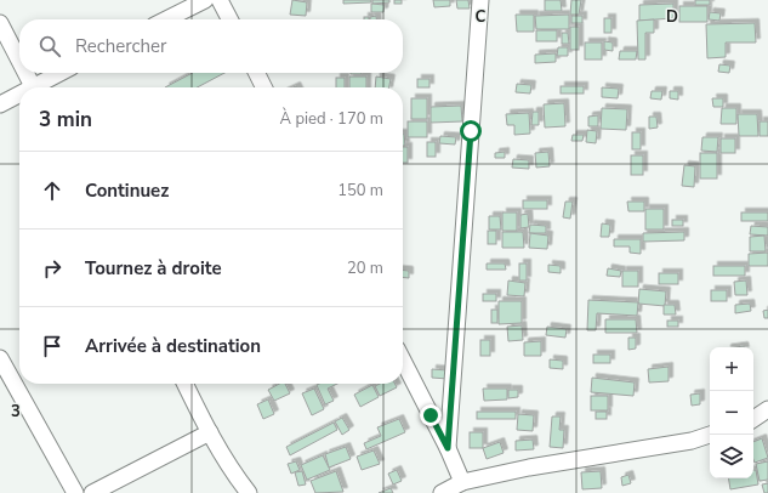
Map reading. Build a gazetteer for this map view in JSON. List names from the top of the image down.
{
  "page": {
    "search": "Rechercher",
    "heading": ["3 min", "À pied · 170 m"],
    "list": [
      ["Continuez", "150 m"],
      ["Tournez à droite", "20 m"],
      "Arrivée à destination"
    ],
    "map_buttons": ["+", "−"]
  },
  "grid": {
    "columns": ["C", "D"],
    "rows": ["3"]
  }
}
